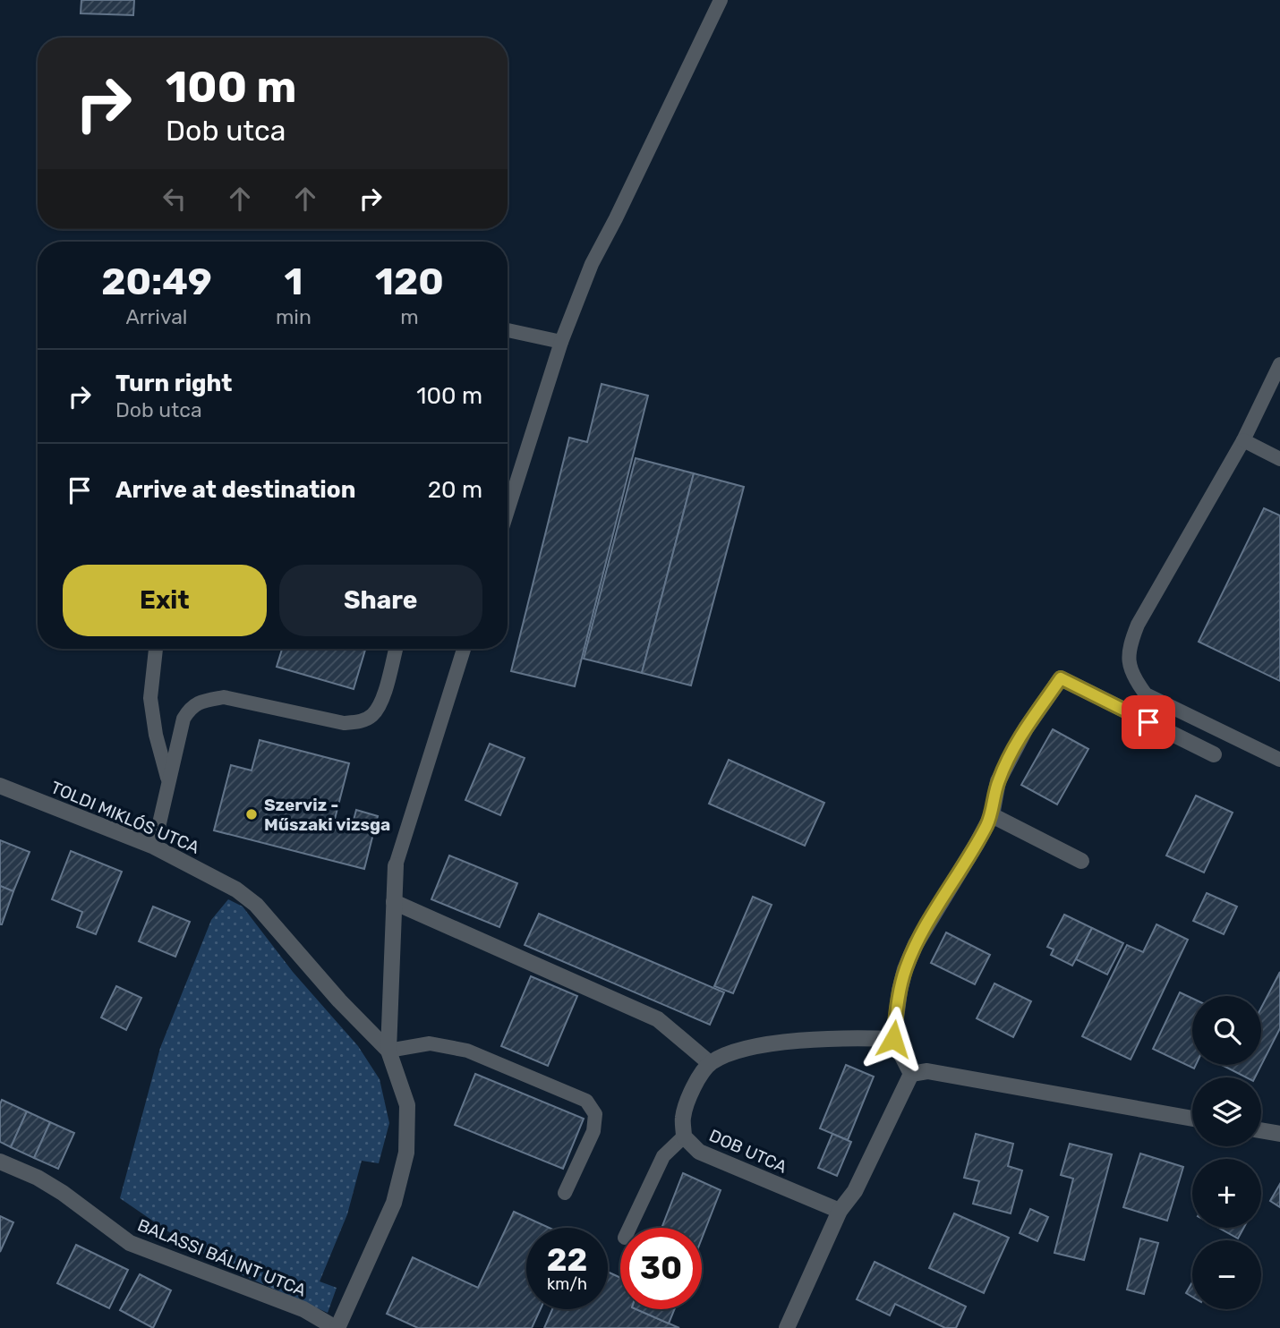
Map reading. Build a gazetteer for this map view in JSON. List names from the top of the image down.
{
  "streets": {
    "street": ["TOLDI MIKLÓS UTCA", "DOB UTCA", "BALASSI BÁLINT UTCA"]
  },
  "crossings": [
    ["TOLDI MIKLÓS UTCA", "BALASSI BÁLINT UTCA"]
  ],
  "places": ["Szerviz - Műszaki vizsga"],
  "page": {
    "turn": ["100 m", "Dob utca"],
    "eta": [
      "20:49",
      "Arrival",
      "1",
      "min",
      "120",
      "m"
    ],
    "list": [
      {
        "name": "Turn right",
        "note": "Dob utca",
        "value": "100 m"
      },
      {
        "name": "Arrive at destination",
        "value": "20 m"
      }
    ],
    "buttons": ["Exit", "Share"],
    "map_buttons": ["+", "−"],
    "speed": "22 km/h",
    "limit": "30"
  }
}
